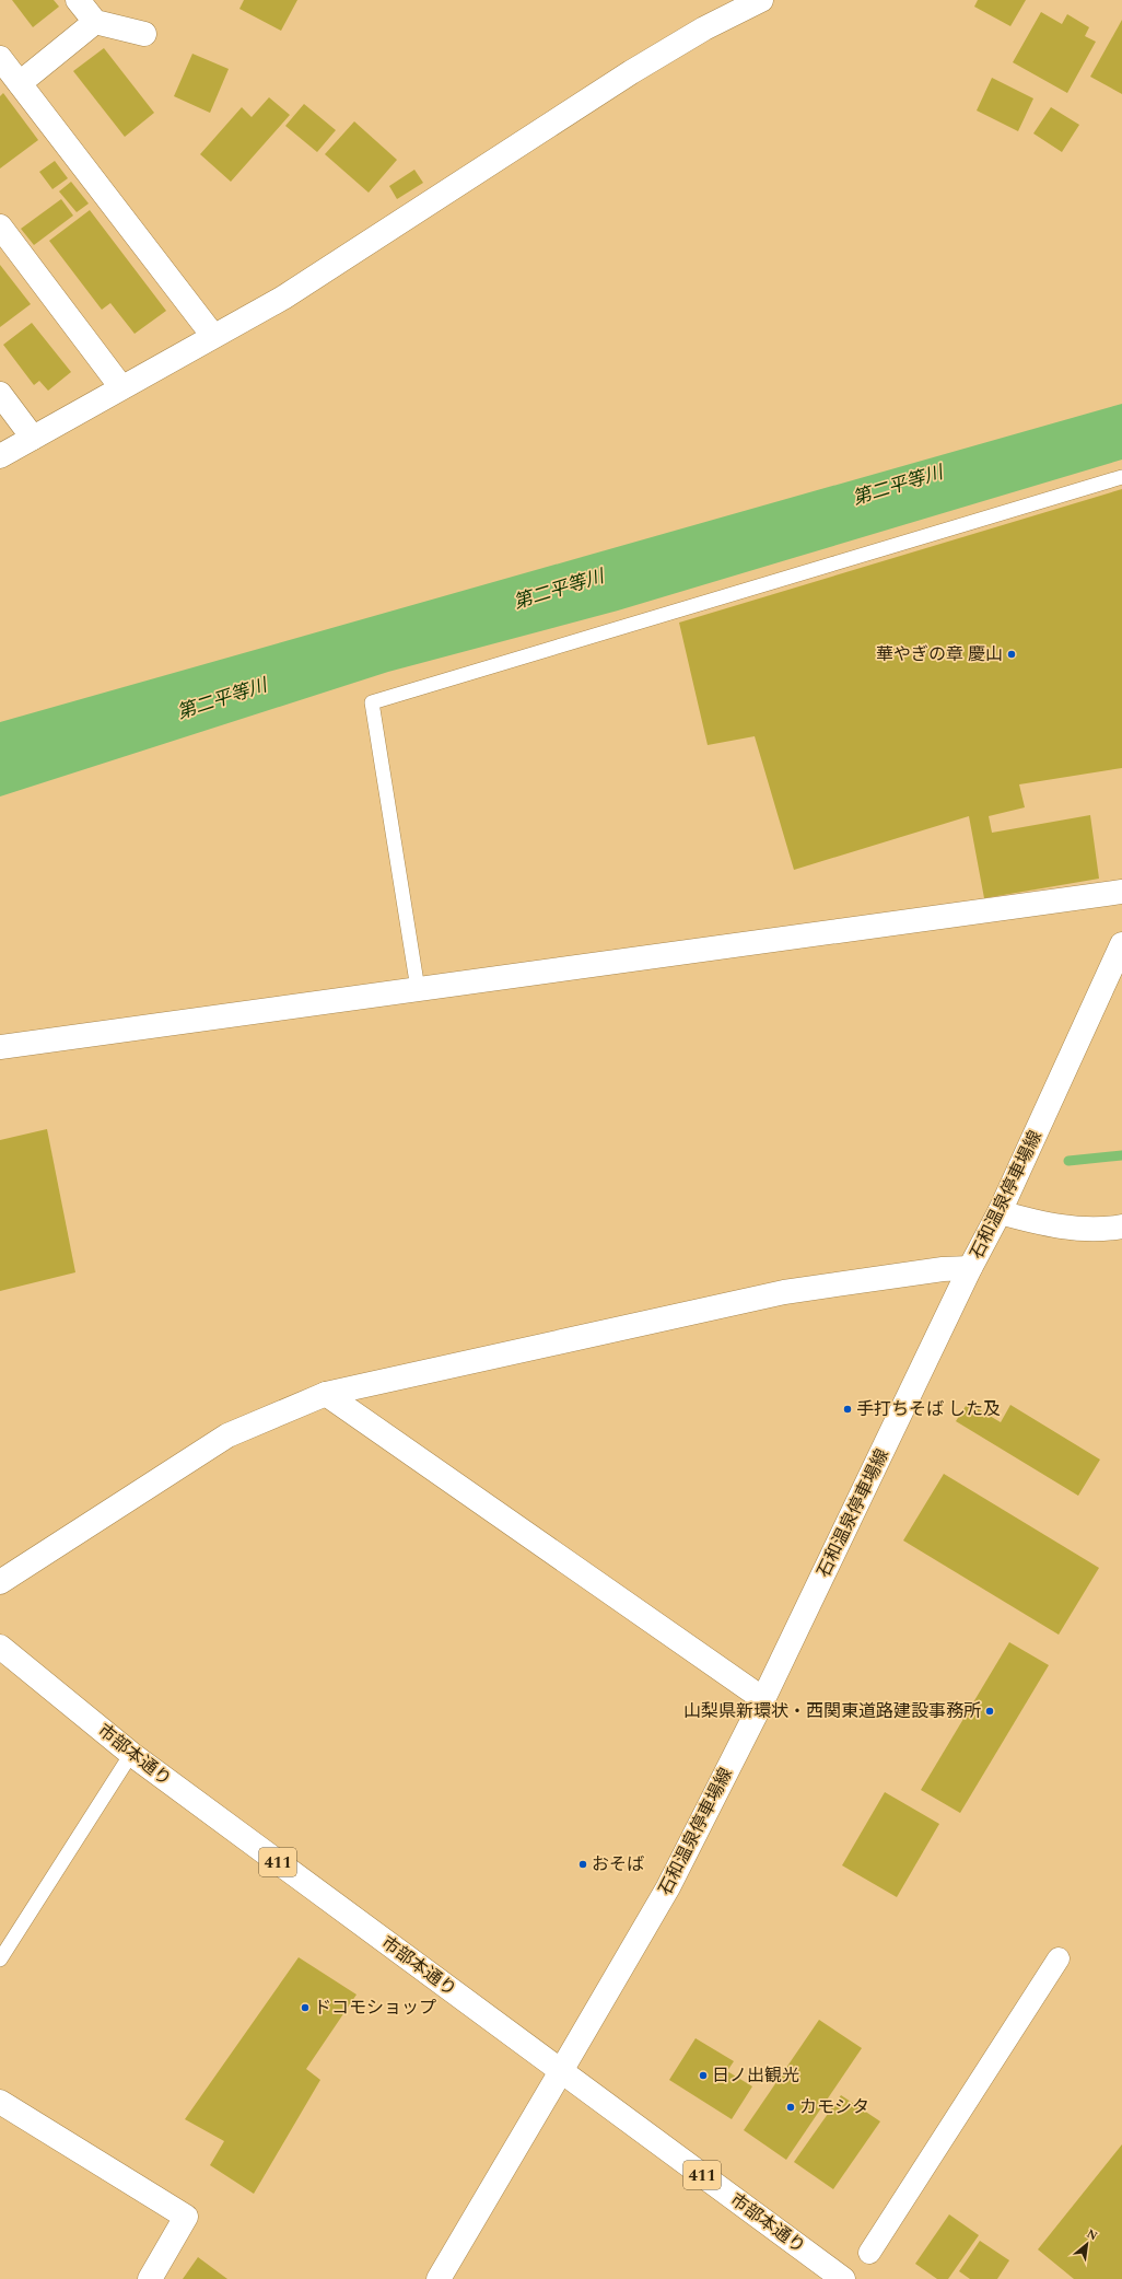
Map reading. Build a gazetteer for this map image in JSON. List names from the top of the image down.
{
  "streets": {
    "main road": ["石和温泉停車場線", "市部本通り", "411"]
  },
  "crossings": [
    ["石和温泉停車場線", "市部本通り"]
  ],
  "water": ["第二平等川"],
  "places": [
    "華やぎの章 慶山",
    "手打ちそば した及",
    "山梨県新環状・西関東道路建設事務所",
    "おそば",
    "ドコモショップ",
    "日ノ出観光",
    "カモシタ"
  ],
  "north": "top right"
}
